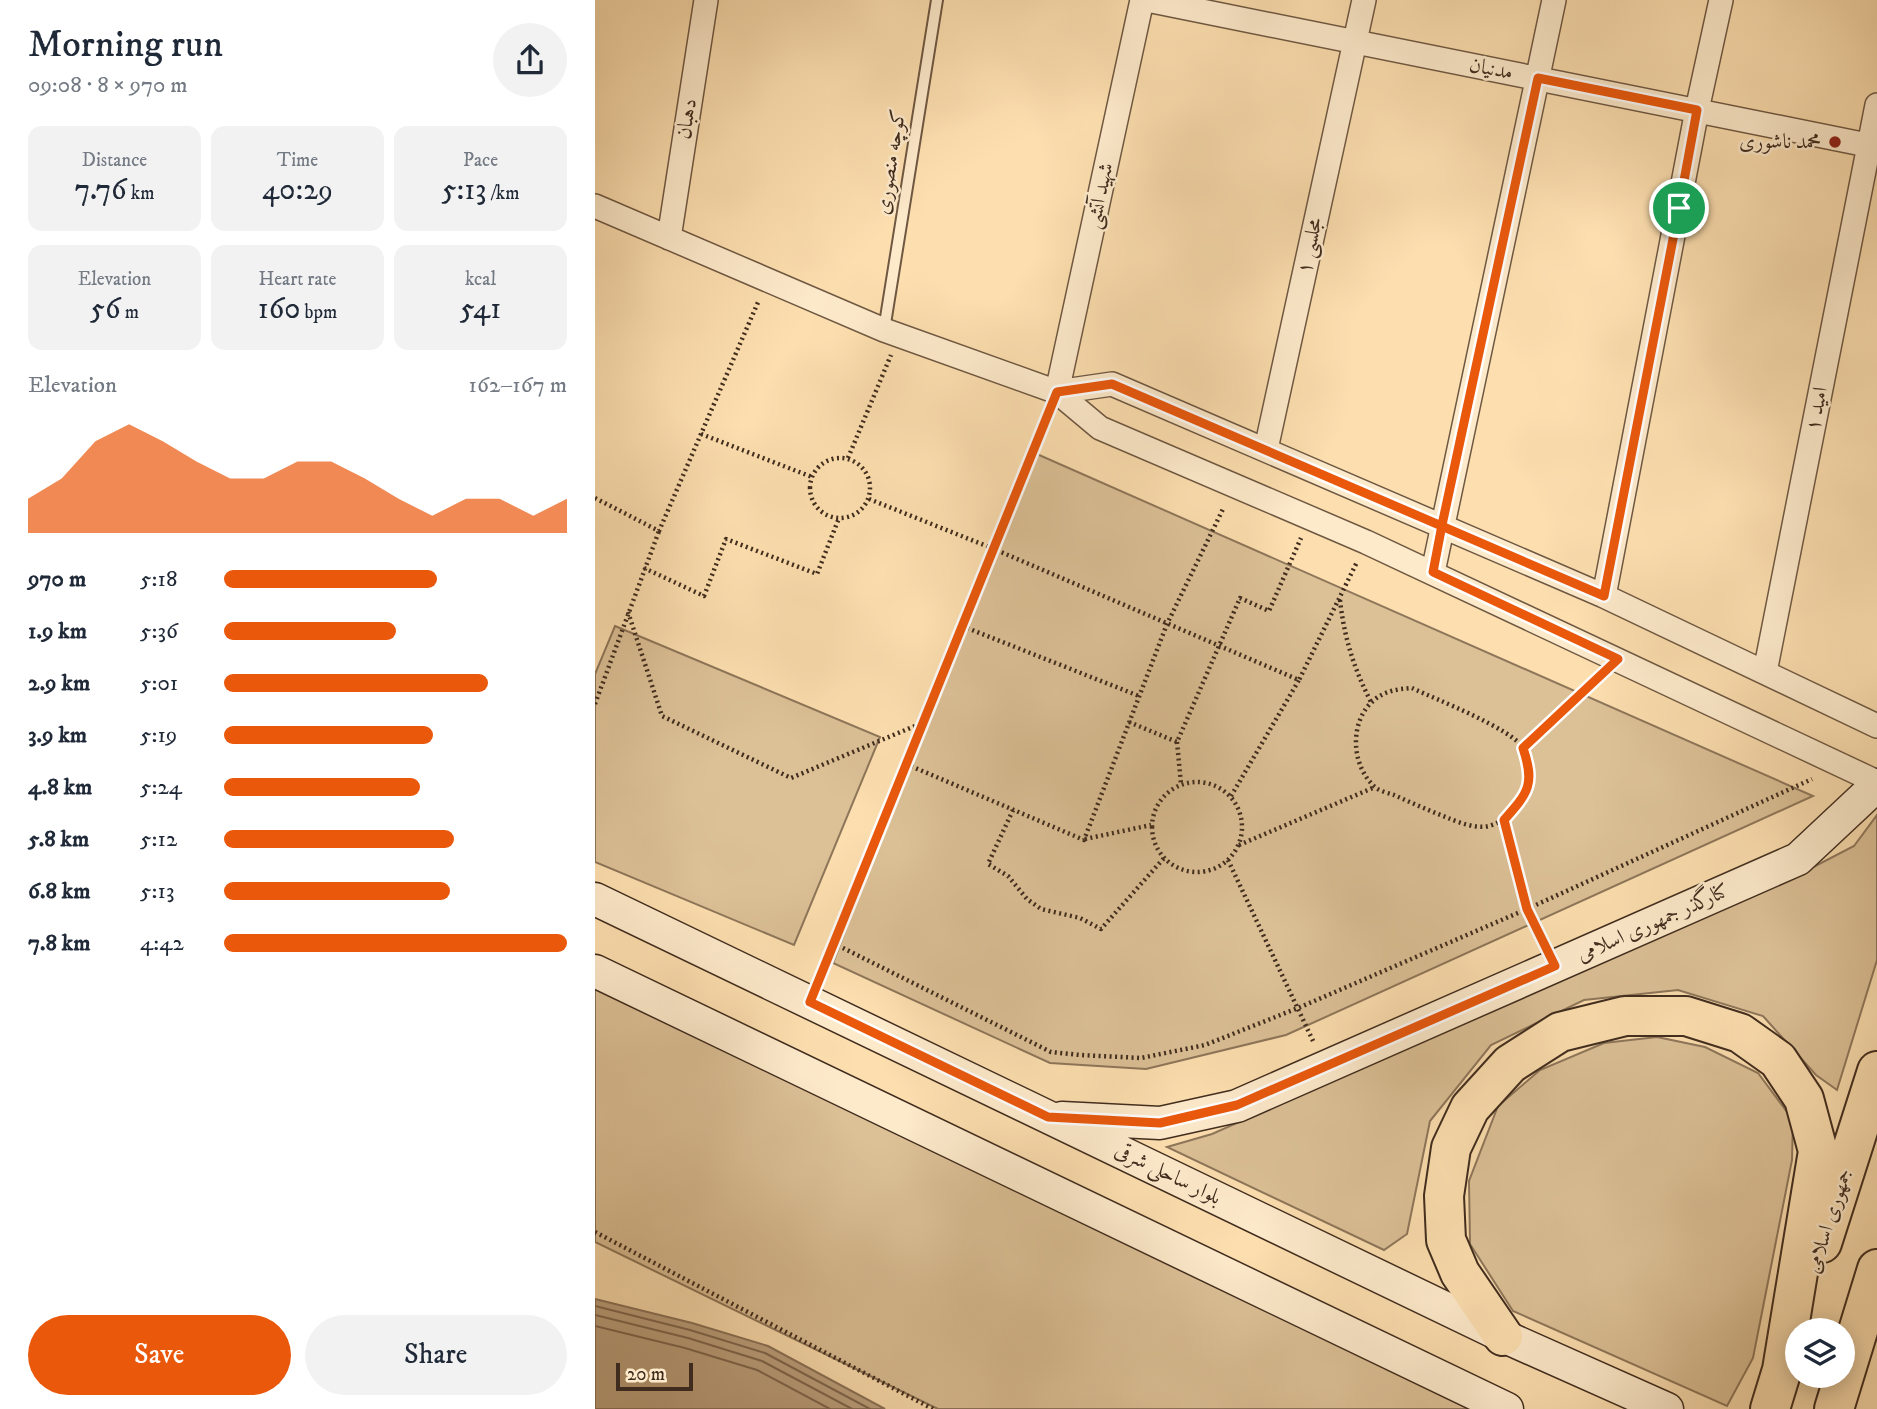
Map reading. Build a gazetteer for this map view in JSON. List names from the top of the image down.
{
  "streets": {
    "highway": ["جمهوری اسلامی"],
    "main road": ["کنارگذر جمهوری اسلامی", "بلوار ساحلی شرقی"],
    "street": [
      "مدنیان",
      "دهبان",
      "شهید آتشی",
      "مجلسی ۱",
      "امید ۱"
    ],
    "lane": ["کوچه منصوری"]
  },
  "crossings": [
    ["مدنیان", "شهید آتشی"],
    ["مدنیان", "مجلسی ۱"],
    ["مدنیان", "امید ۱"],
    ["کنارگذر جمهوری اسلامی", "بلوار ساحلی شرقی"]
  ],
  "places": ["محمد ناشوری"],
  "scale_bar": "20 m",
  "page": {
    "heading": ["Morning run", "09:08 · 8 × 970 m"],
    "stats": [
      ["Distance", "7.76 km"],
      ["Time", "40:29"],
      ["Pace", "5:13 /km"],
      ["Elevation", "56 m"],
      ["Heart rate", "160 bpm"],
      ["kcal", "541"]
    ],
    "chart": ["Elevation", "162–167 m"],
    "list": [
      {
        "name": "970 m",
        "note": "5:18"
      },
      {
        "name": "1.9 km",
        "note": "5:36"
      },
      {
        "name": "2.9 km",
        "note": "5:01"
      },
      {
        "name": "3.9 km",
        "note": "5:19"
      },
      {
        "name": "4.8 km",
        "note": "5:24"
      },
      {
        "name": "5.8 km",
        "note": "5:12"
      },
      {
        "name": "6.8 km",
        "note": "5:13"
      },
      {
        "name": "7.8 km",
        "note": "4:42"
      }
    ],
    "buttons": ["Save", "Share"],
    "scale": "20 m"
  }
}
